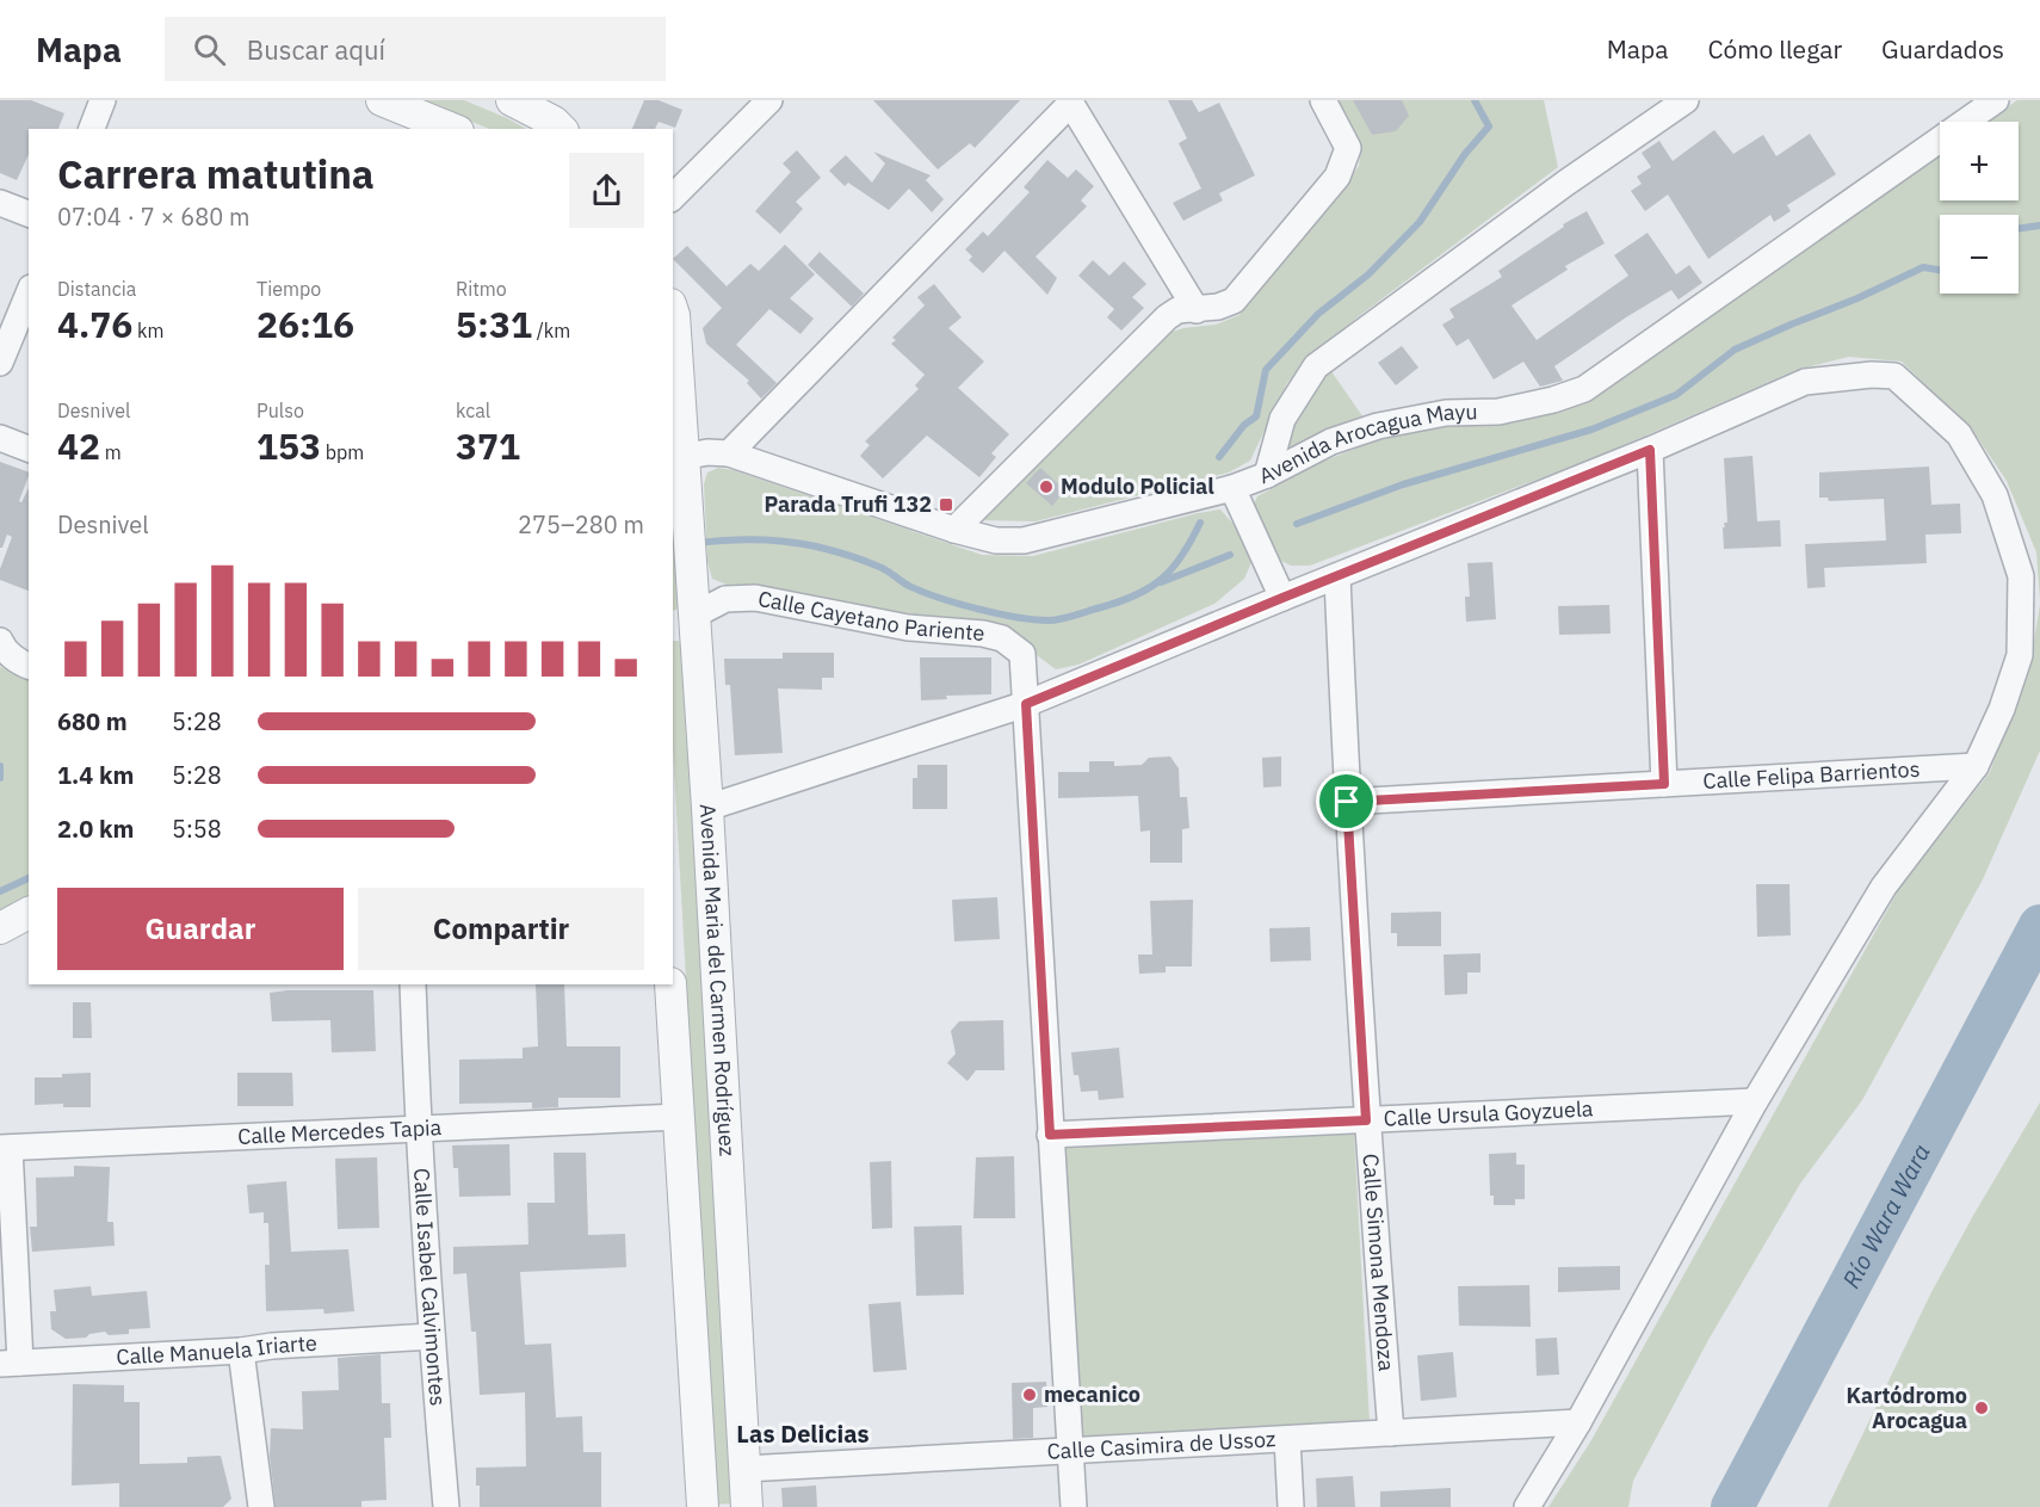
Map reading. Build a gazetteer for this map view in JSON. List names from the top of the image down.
{
  "streets": {
    "street": [
      "Avenida Arocagua Mayu",
      "Calle Cayetano Pariente",
      "Calle Felipa Barrientos",
      "Avenida Maria del Carmen Rodríguez",
      "Calle Ursula Goyzuela",
      "Calle Mercedes Tapia",
      "Calle Simona Mendoza",
      "Calle Isabel Calvimontes",
      "Calle Manuela Iriarte",
      "Calle Casimira de Ussoz"
    ]
  },
  "crossings": [
    ["Avenida Arocagua Mayu", "Avenida Maria del Carmen Rodríguez"],
    ["Calle Cayetano Pariente", "Avenida Maria del Carmen Rodríguez"],
    ["Calle Cayetano Pariente", "Calle Ursula Goyzuela"],
    ["Calle Cayetano Pariente", "Calle Casimira de Ussoz"],
    ["Calle Felipa Barrientos", "Calle Simona Mendoza"],
    ["Avenida Maria del Carmen Rodríguez", "Calle Mercedes Tapia"],
    ["Avenida Maria del Carmen Rodríguez", "Calle Casimira de Ussoz"],
    ["Calle Ursula Goyzuela", "Calle Simona Mendoza"],
    ["Calle Mercedes Tapia", "Calle Isabel Calvimontes"],
    ["Calle Simona Mendoza", "Calle Casimira de Ussoz"],
    ["Calle Isabel Calvimontes", "Calle Manuela Iriarte"]
  ],
  "districts": ["Las Delicias"],
  "water": ["Río Wara Wara"],
  "places": {
    "other": ["Modulo Policial", "mecanico", "Kartódromo Arocagua"],
    "transit": ["Parada Trufi 132"]
  },
  "page": {
    "header": "Mapa",
    "search": "Buscar aquí",
    "nav": ["Mapa", "Cómo llegar", "Guardados"],
    "map_buttons": ["+", "−"],
    "heading": ["Carrera matutina", "07:04 · 7 × 680 m"],
    "stats": [
      ["Distancia", "4.76 km"],
      ["Tiempo", "26:16"],
      ["Ritmo", "5:31 /km"],
      ["Desnivel", "42 m"],
      ["Pulso", "153 bpm"],
      ["kcal", "371"]
    ],
    "chart": ["Desnivel", "275–280 m"],
    "list": [
      {
        "name": "680 m",
        "note": "5:28"
      },
      {
        "name": "1.4 km",
        "note": "5:28"
      },
      {
        "name": "2.0 km",
        "note": "5:58"
      }
    ],
    "buttons": ["Guardar", "Compartir"]
  }
}
